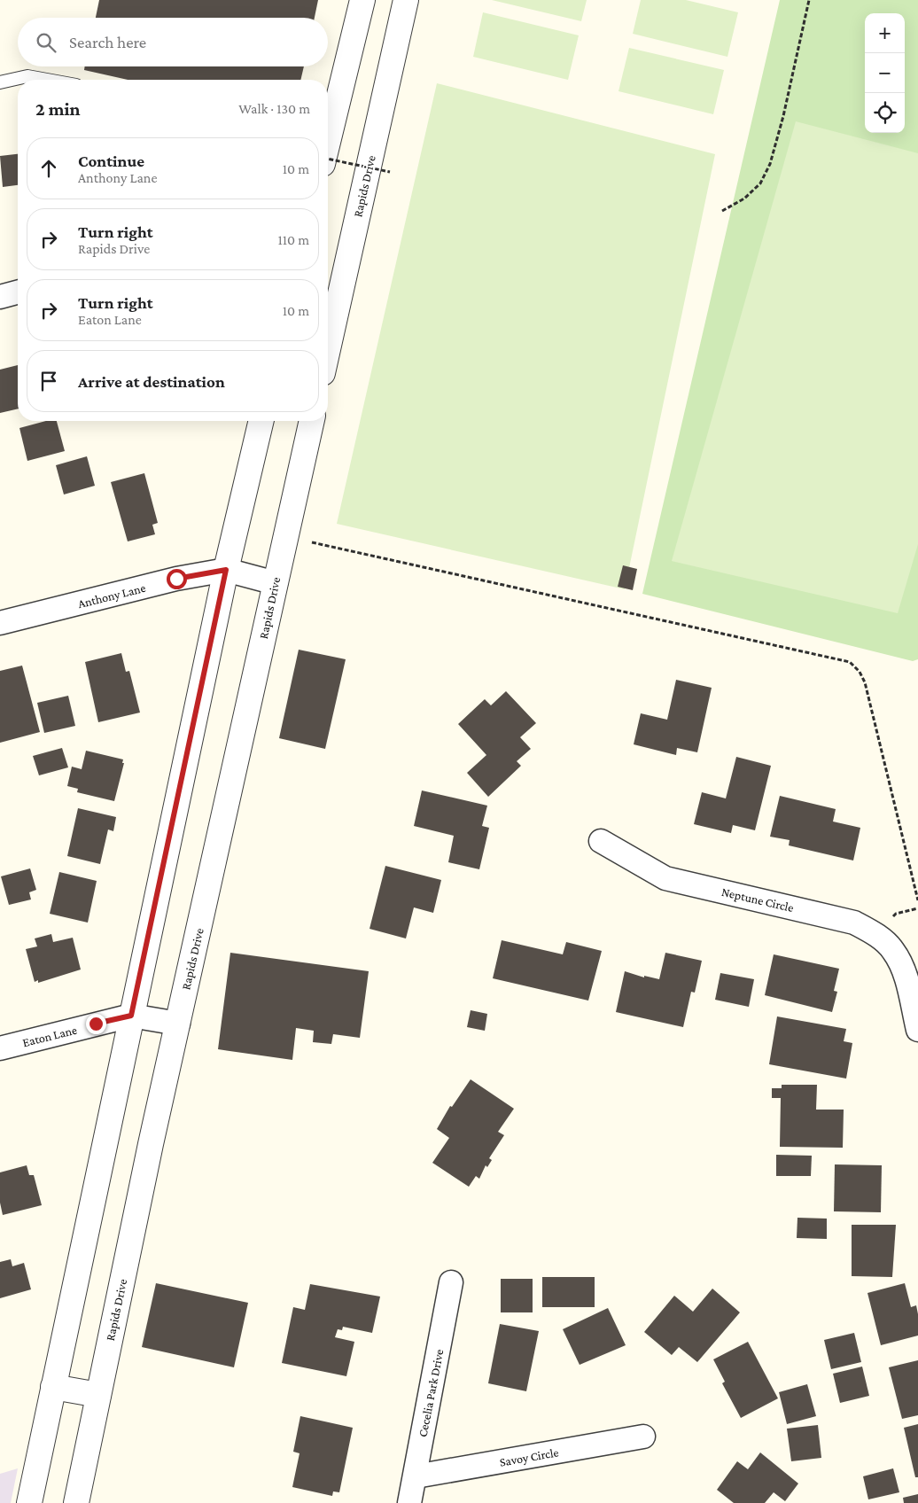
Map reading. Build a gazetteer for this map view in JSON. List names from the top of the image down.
{
  "streets": {
    "street": [
      "Rapids Drive",
      "Anthony Lane",
      "Neptune Circle",
      "Eaton Lane",
      "Cecelia Park Drive",
      "Savoy Circle"
    ]
  },
  "crossings": [
    ["Rapids Drive", "Anthony Lane"],
    ["Rapids Drive", "Eaton Lane"],
    ["Cecelia Park Drive", "Savoy Circle"]
  ],
  "page": {
    "map_buttons": ["+", "−"],
    "search": "Search here",
    "heading": ["2 min", "Walk · 130 m"],
    "list": [
      ["Continue", "Anthony Lane", "10 m"],
      ["Turn right", "Rapids Drive", "110 m"],
      ["Turn right", "Eaton Lane", "10 m"],
      "Arrive at destination"
    ]
  }
}
